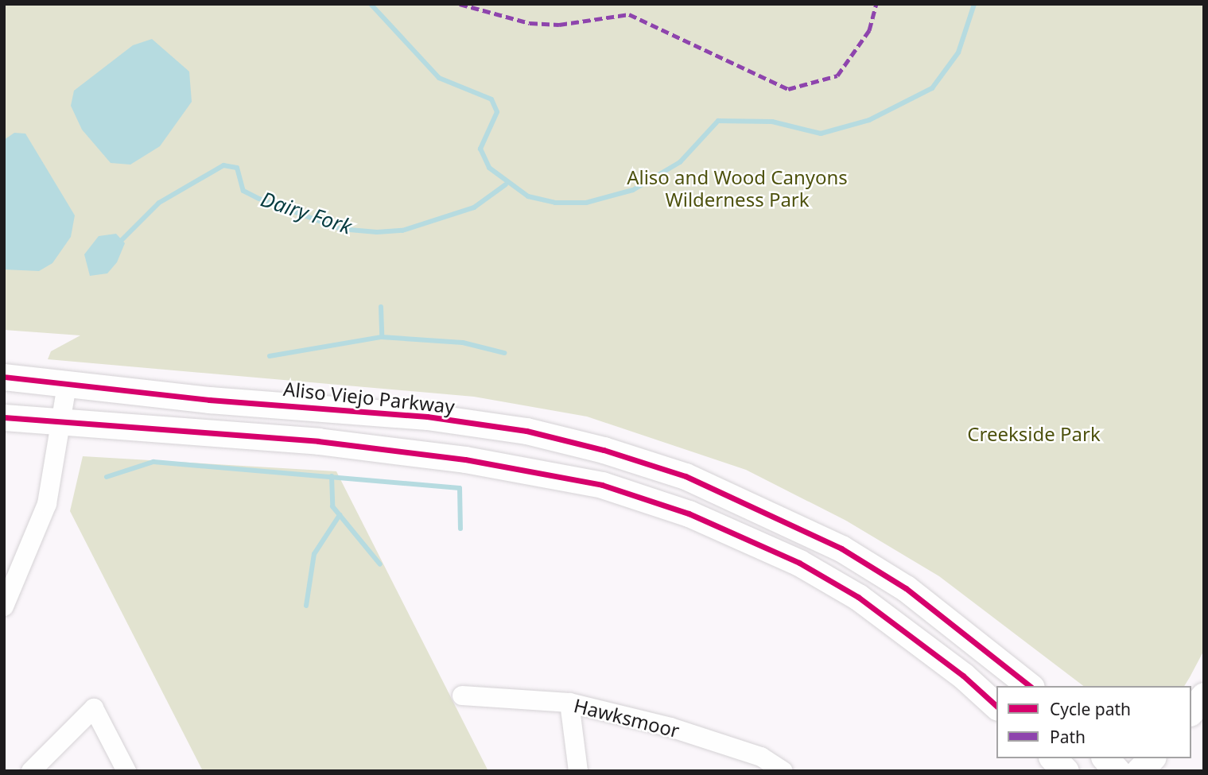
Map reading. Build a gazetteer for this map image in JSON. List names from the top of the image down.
{
  "streets": {
    "main road": ["Aliso Viejo Parkway"],
    "street": ["Hawksmoor"]
  },
  "water": ["Dairy Fork"],
  "parks": ["Aliso and Wood Canyons Wilderness Park", "Creekside Park"],
  "legend": ["Cycle path", "Path"]
}
